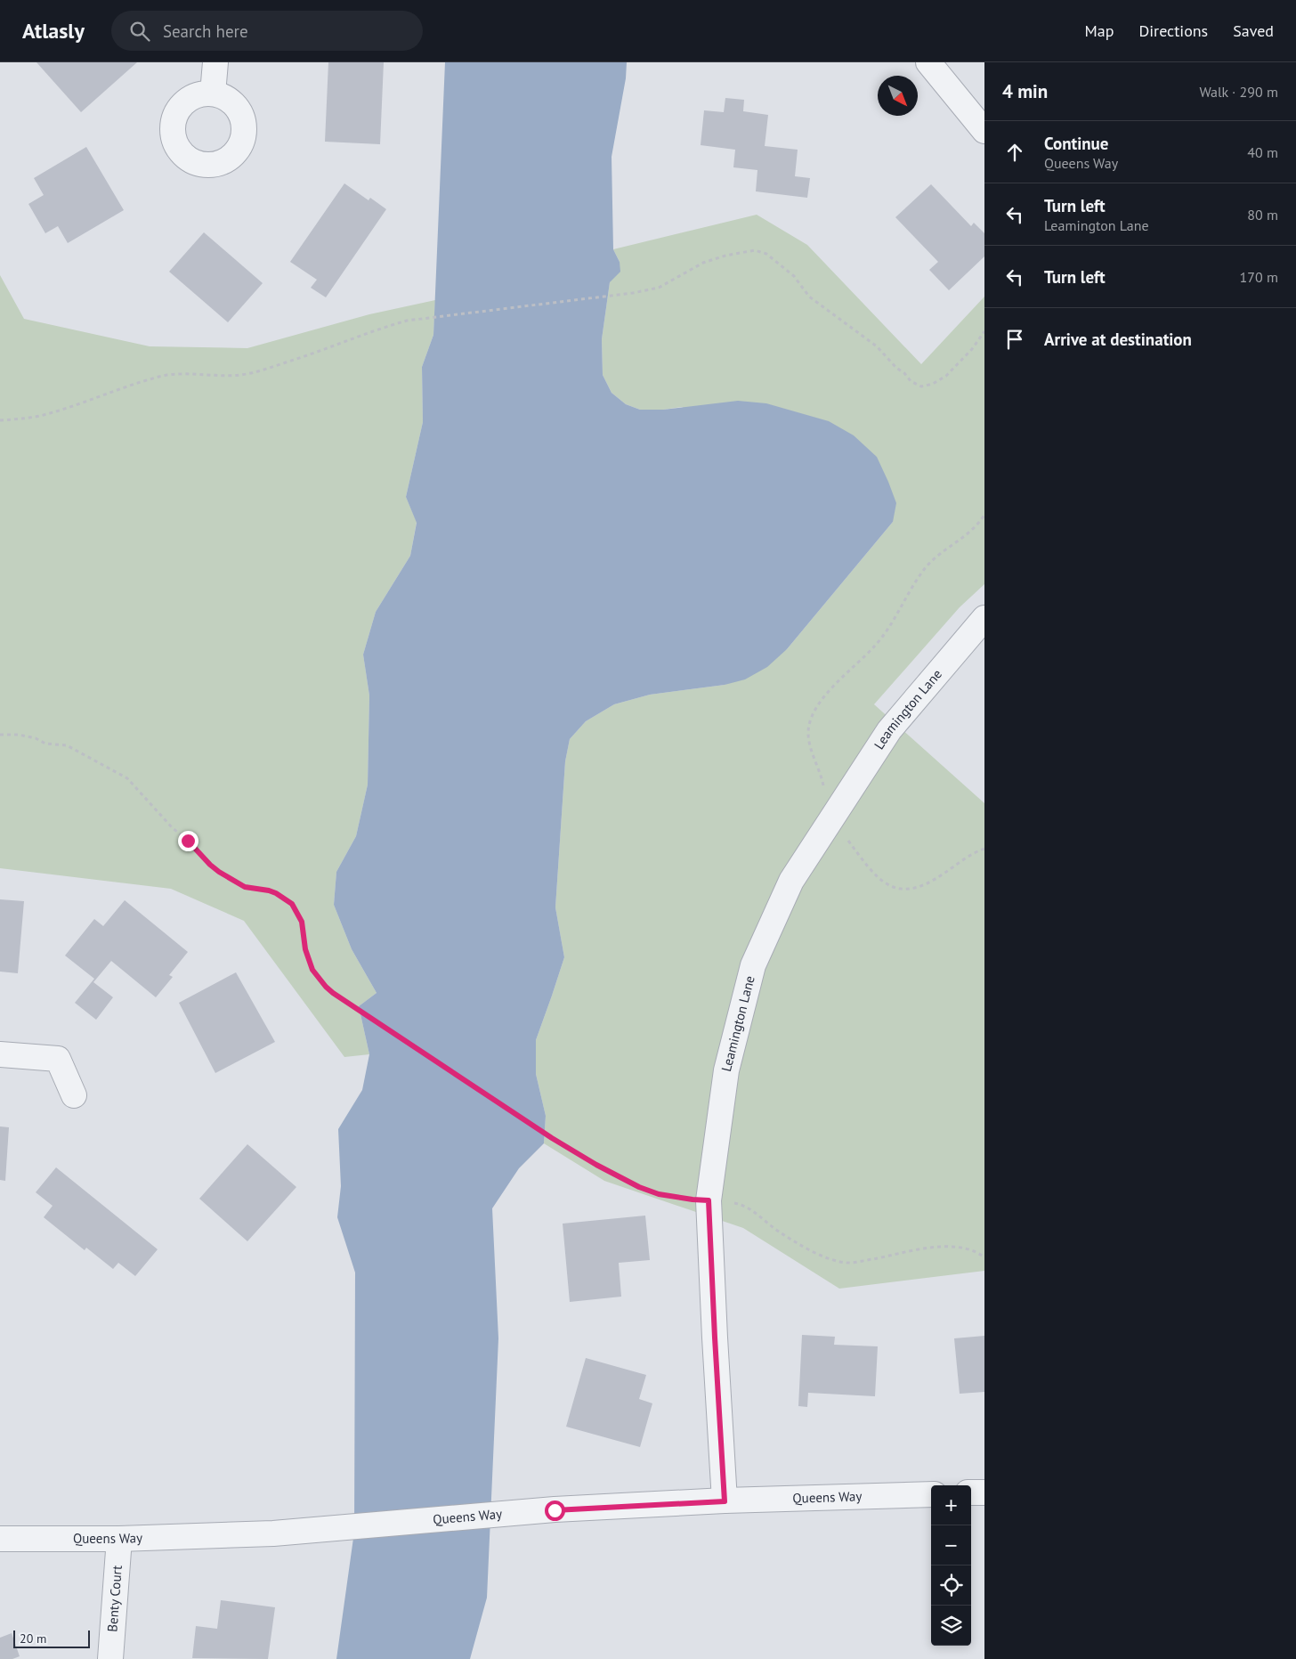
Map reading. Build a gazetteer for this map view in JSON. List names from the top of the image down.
{
  "streets": {
    "street": ["Leamington Lane", "Queens Way", "Benty Court"]
  },
  "crossings": [
    ["Leamington Lane", "Queens Way"],
    ["Queens Way", "Benty Court"]
  ],
  "scale_bar": "20 m",
  "north": "bottom right",
  "page": {
    "header": "Atlasly",
    "search": "Search here",
    "nav": ["Map", "Directions", "Saved"],
    "heading": ["4 min", "Walk · 290 m"],
    "list": [
      ["Continue", "Queens Way", "40 m"],
      ["Turn left", "Leamington Lane", "80 m"],
      ["Turn left", "170 m"],
      "Arrive at destination"
    ],
    "map_buttons": ["+", "−"],
    "scale": "20 m"
  }
}
